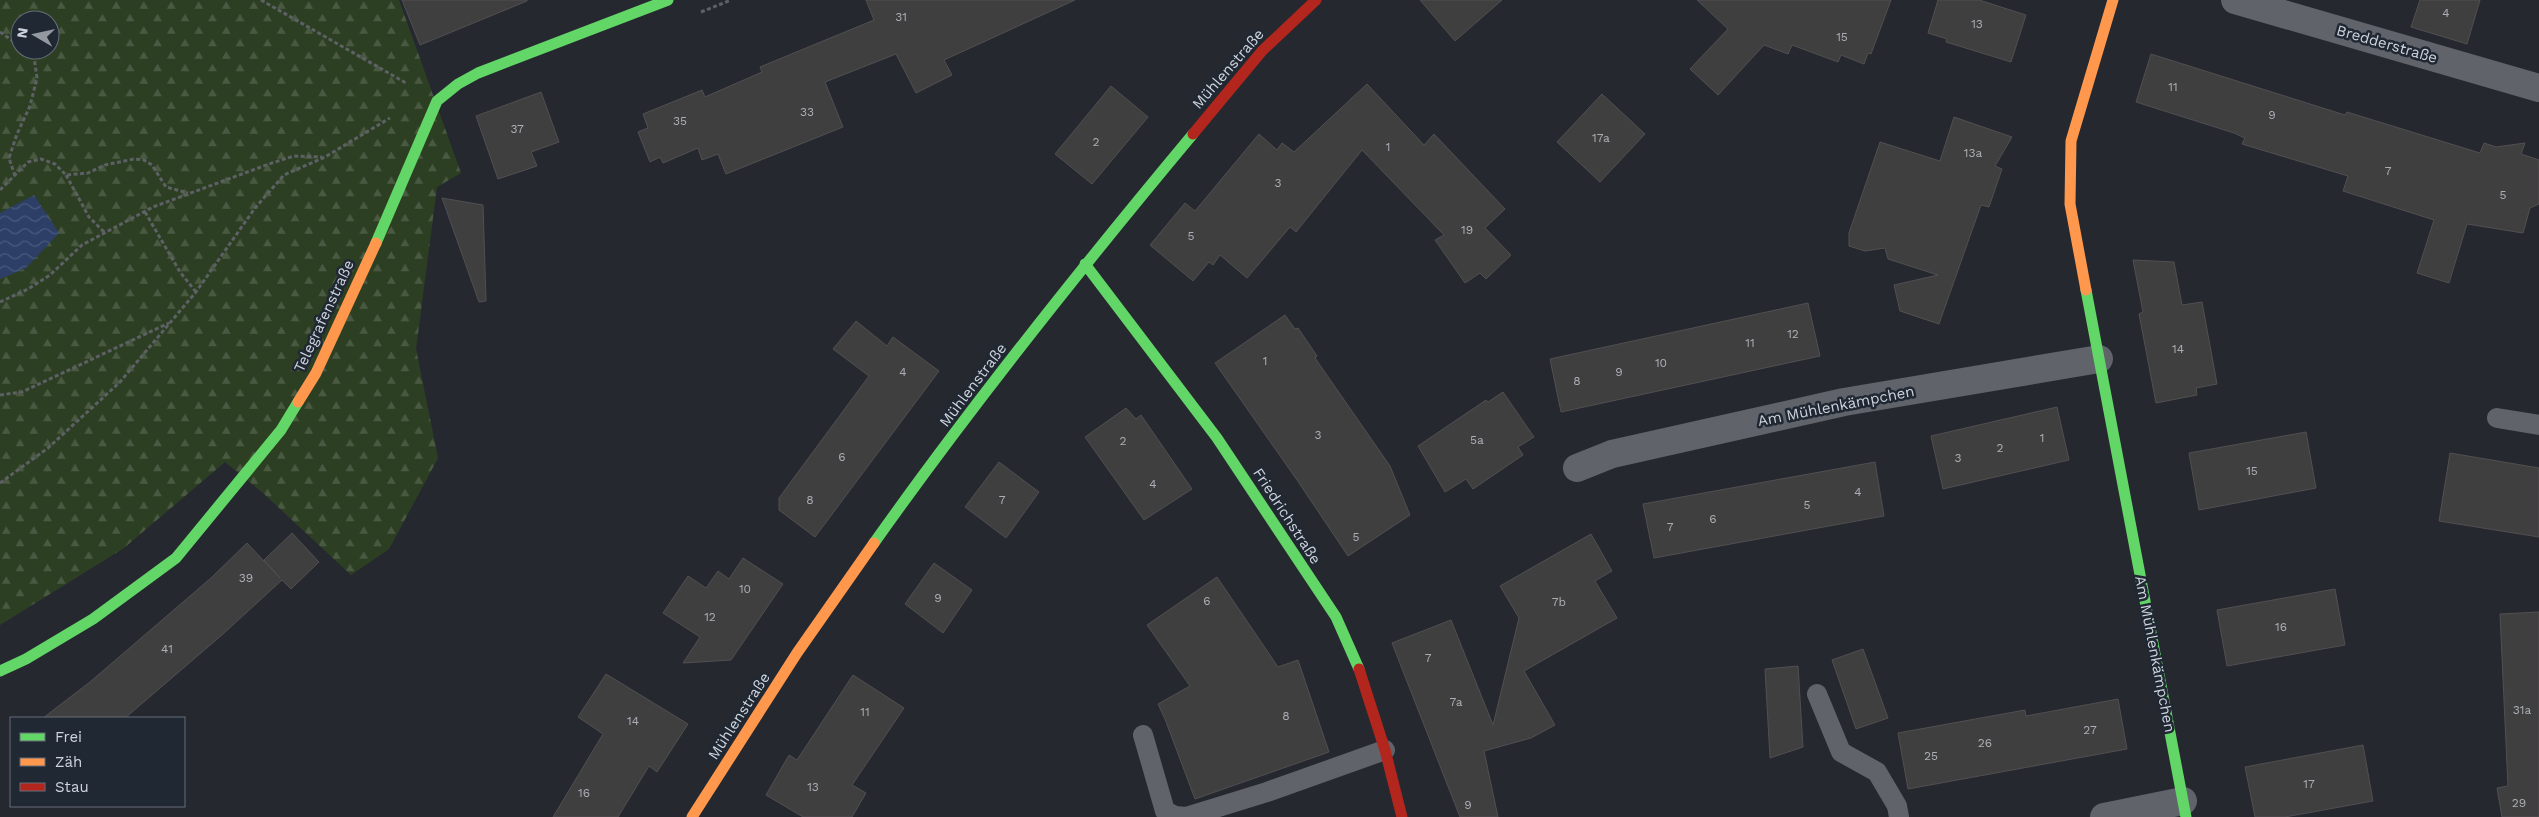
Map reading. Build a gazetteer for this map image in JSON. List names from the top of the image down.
{
  "streets": {
    "street": [
      "Bredderstraße",
      "Mühlenstraße",
      "Telegrafenstraße",
      "Am Mühlenkämpchen",
      "Friedrichstraße"
    ]
  },
  "crossings": [
    ["Mühlenstraße", "Friedrichstraße"]
  ],
  "house_numbers": [
    "4",
    "31",
    "13",
    "15",
    "11",
    "33",
    "9",
    "35",
    "37",
    "17a",
    "2",
    "1",
    "13a",
    "7",
    "3",
    "5",
    "19",
    "5",
    "12",
    "11",
    "14",
    "1",
    "10",
    "4",
    "9",
    "8",
    "3",
    "1",
    "5a",
    "2",
    "2",
    "6",
    "3",
    "15",
    "4",
    "4",
    "8",
    "7",
    "5",
    "6",
    "7",
    "5",
    "39",
    "10",
    "9",
    "6",
    "7b",
    "12",
    "16",
    "41",
    "7",
    "7a",
    "31a",
    "11",
    "8",
    "14",
    "27",
    "26",
    "25",
    "17",
    "13",
    "16",
    "29",
    "9"
  ],
  "legend": ["Frei", "Zäh", "Stau"],
  "north": "left"
}
